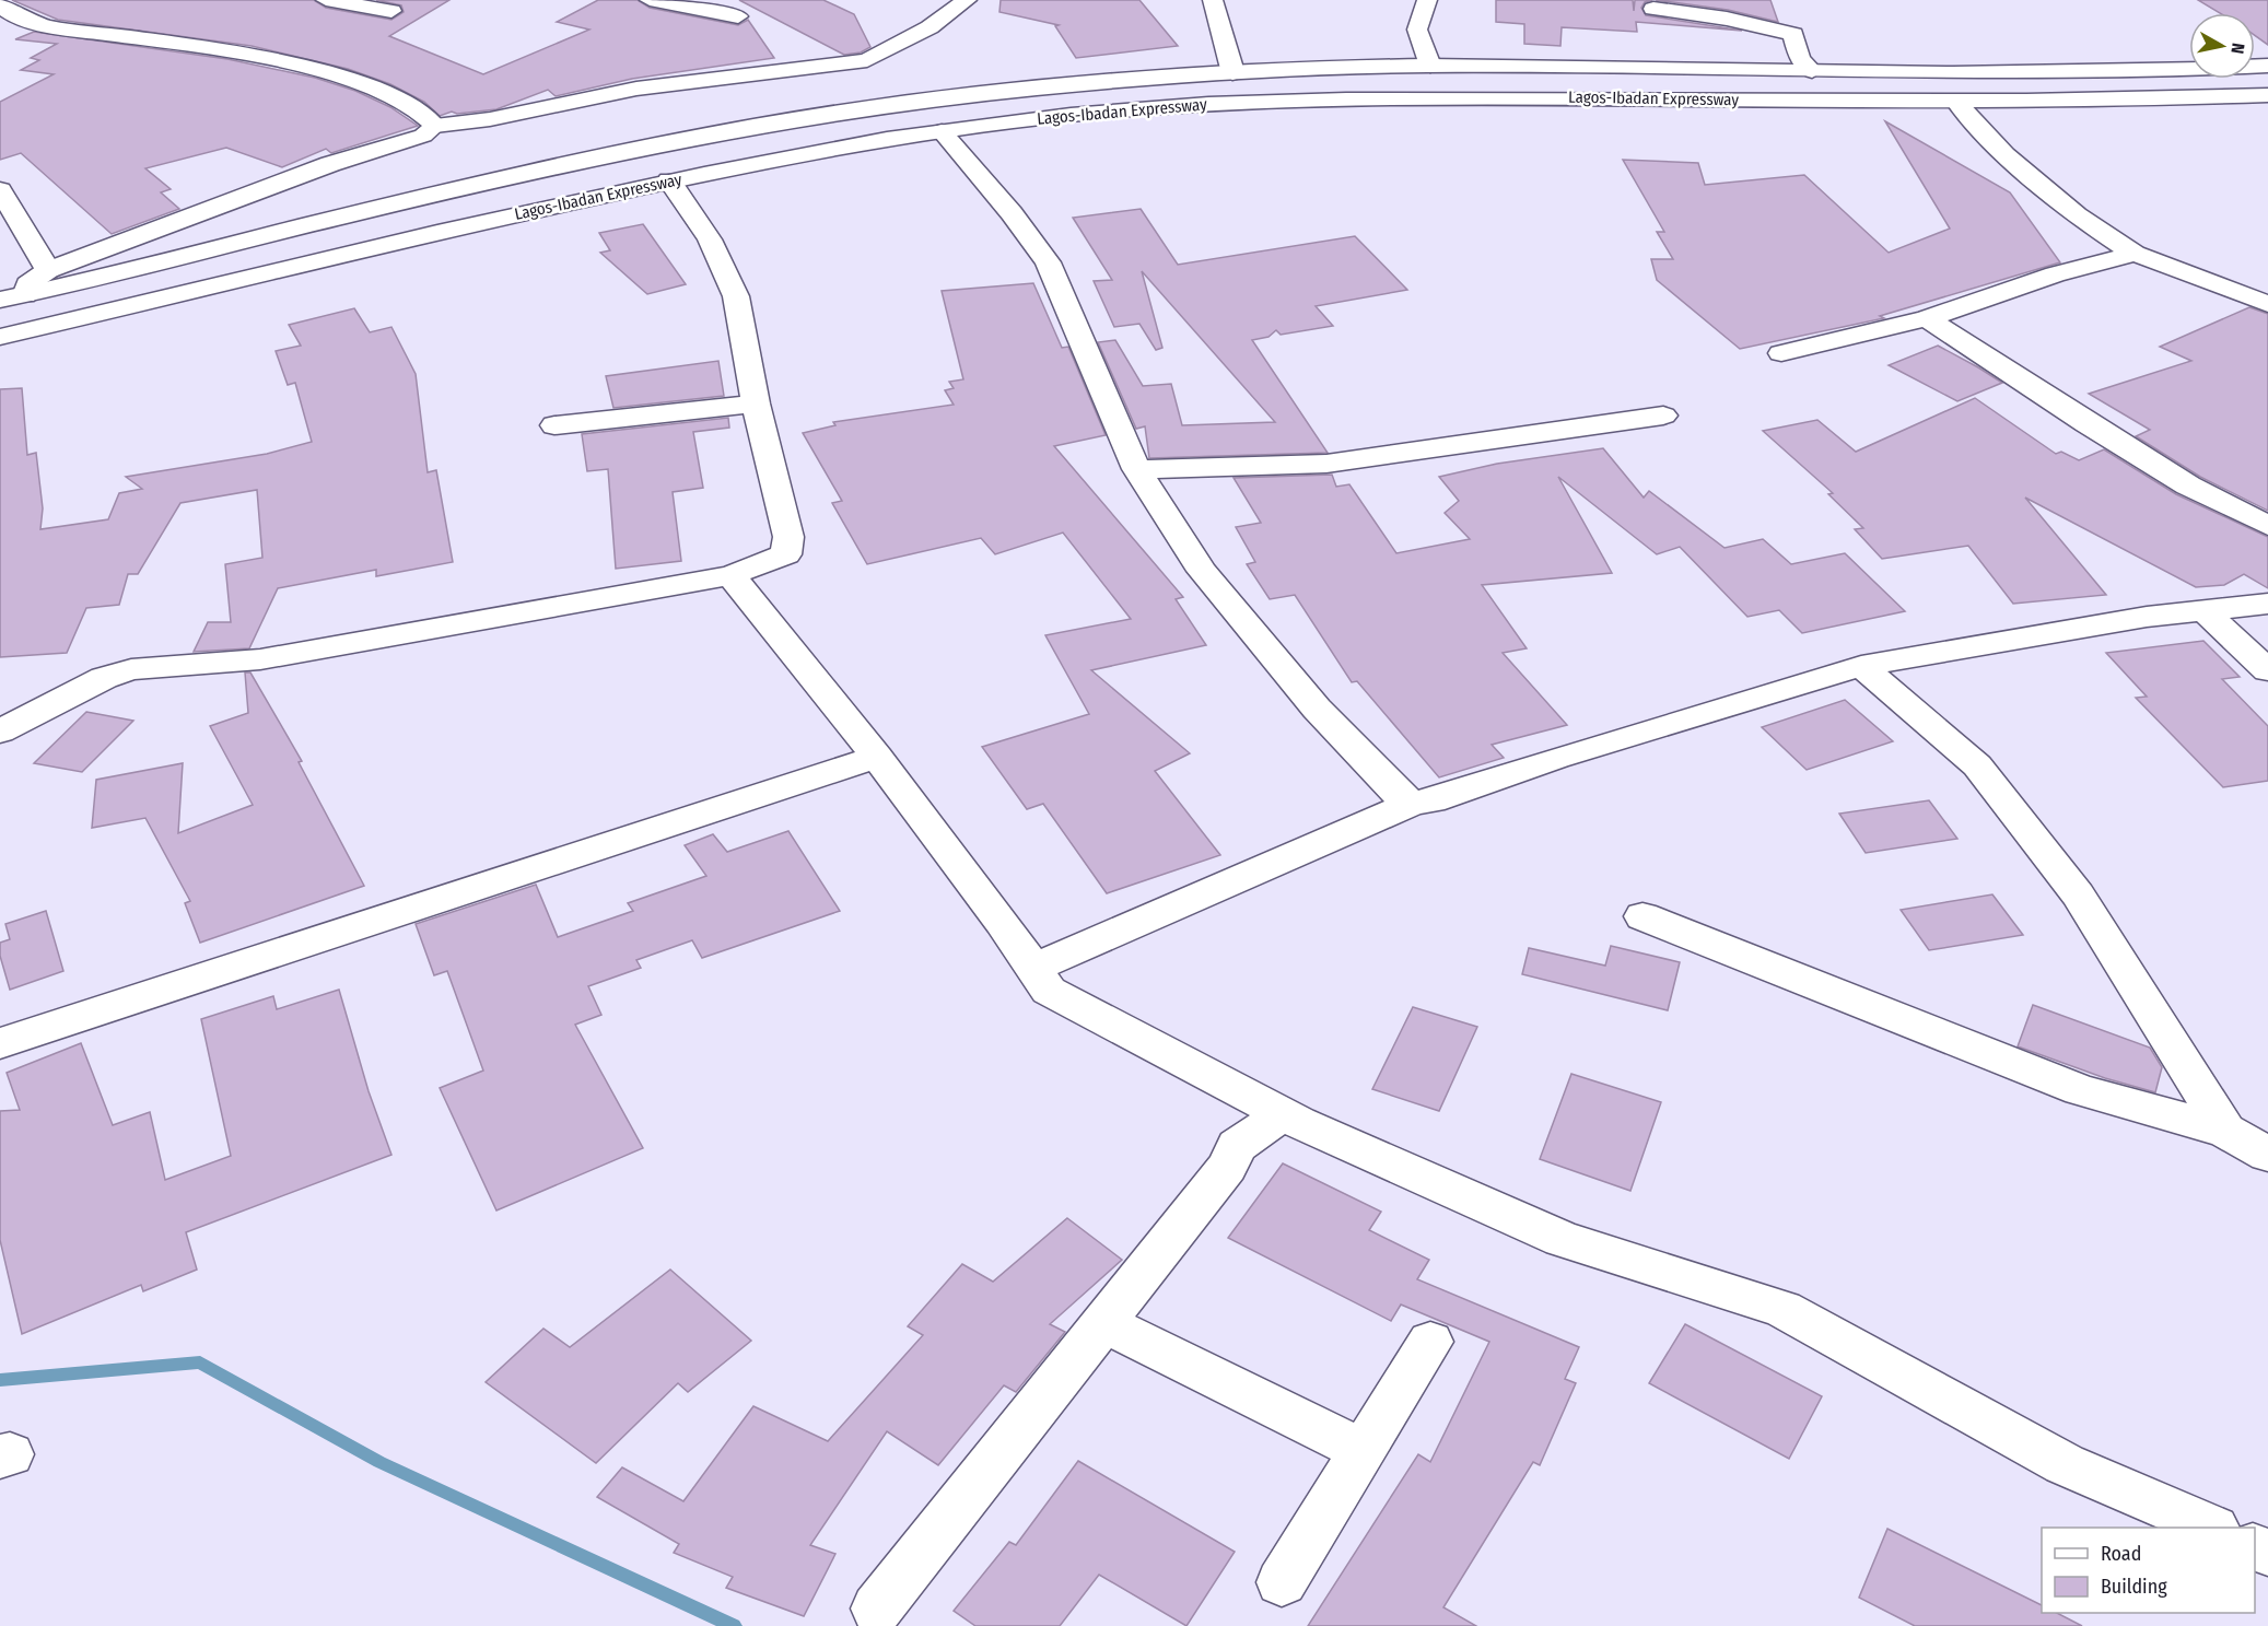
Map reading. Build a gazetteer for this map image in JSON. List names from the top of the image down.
{
  "streets": {
    "main road": ["Lagos-Ibadan Expressway"]
  },
  "legend": ["Road", "Building"],
  "north": "right"
}
